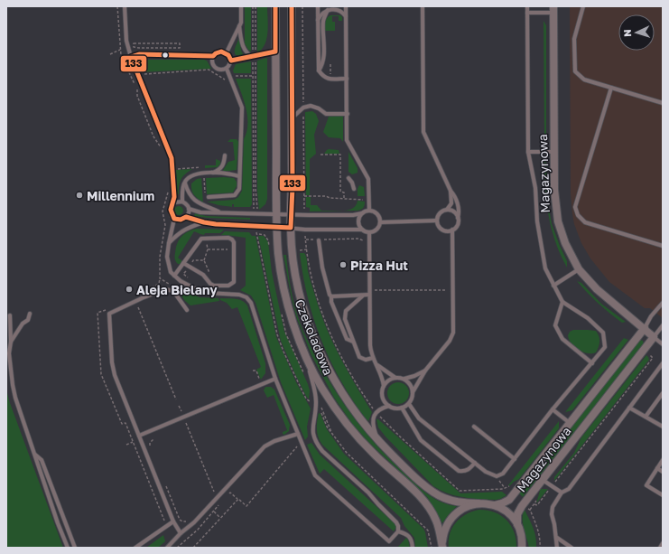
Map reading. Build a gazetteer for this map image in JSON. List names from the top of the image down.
{
  "streets": {
    "street": ["Magazynowa", "Czekoladowa"]
  },
  "crossings": [
    ["Magazynowa", "Czekoladowa"]
  ],
  "places": ["Millennium", "Pizza Hut", "Aleja Bielany"],
  "lines": ["transit line 133"],
  "north": "left"
}
